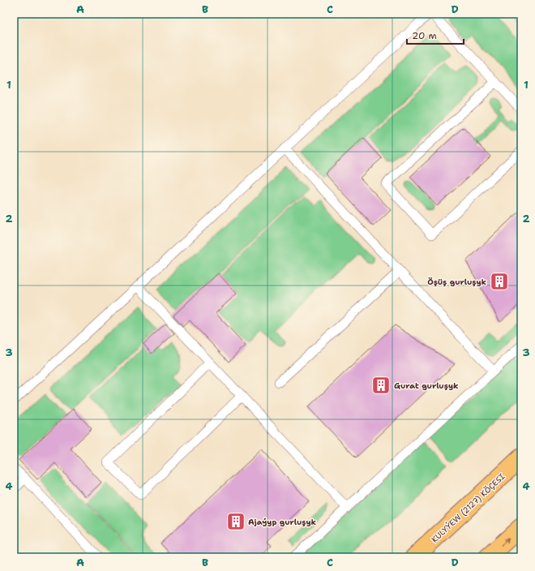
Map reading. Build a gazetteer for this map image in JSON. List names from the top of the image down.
{
  "streets": {
    "highway": ["KULYÝEW (2127) KÖÇESI"]
  },
  "places": {
    "building": ["Öşüş gurluşyk", "Gurat gurluşyk", "Ajaýyp gurluşyk"]
  },
  "scale_bar": "20 m",
  "grid": {
    "columns": [
      "A",
      "B",
      "C",
      "D"
    ],
    "rows": [
      "1",
      "2",
      "3",
      "4"
    ]
  }
}
